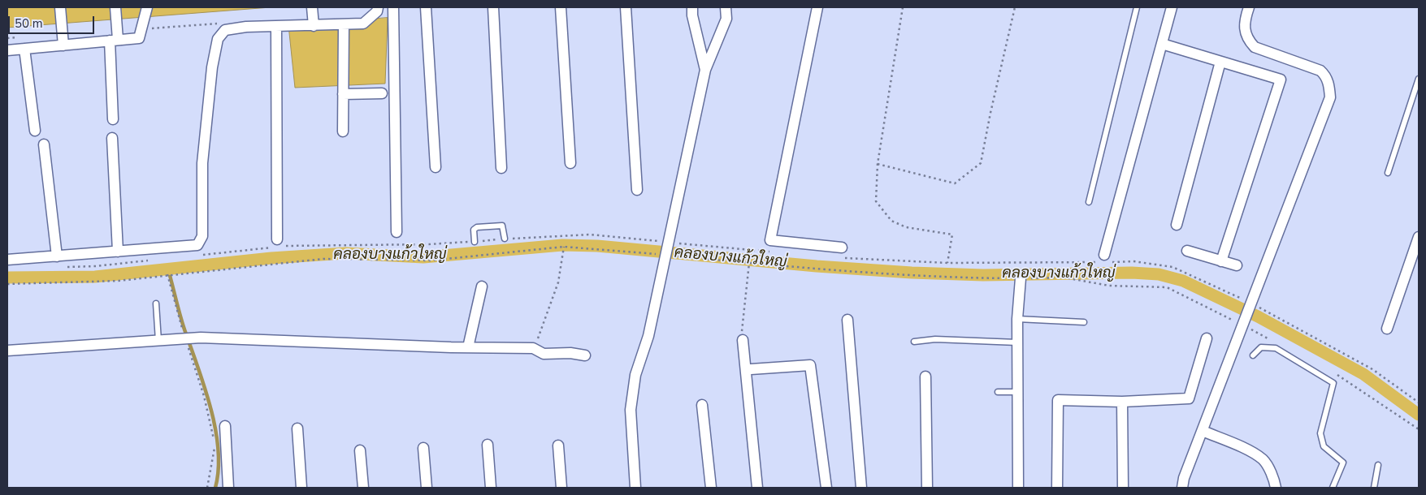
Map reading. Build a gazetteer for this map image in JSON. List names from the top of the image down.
{
  "water": ["คลองบางแก้วใหญ่"],
  "scale_bar": "50 m"
}
